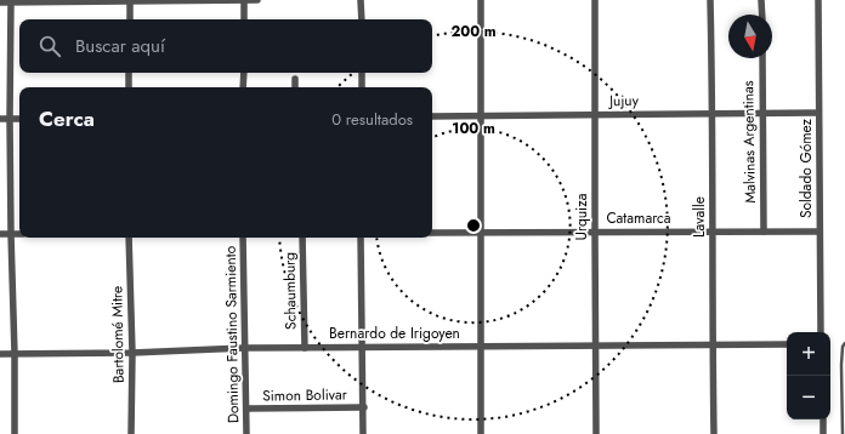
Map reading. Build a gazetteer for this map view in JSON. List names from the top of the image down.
{
  "streets": {
    "street": [
      "Jujuy",
      "Malvinas Argentinas",
      "Soldado Gómez",
      "Urquiza",
      "Lavalle",
      "Catamarca",
      "Schaumburg",
      "Bernardo de Irigoyen",
      "Bartolomé Mitre",
      "Domingo Faustino Sarmiento",
      "Simon Bolivar"
    ]
  },
  "crossings": [
    ["Jujuy", "Malvinas Argentinas"],
    ["Jujuy", "Soldado Gómez"],
    ["Jujuy", "Urquiza"],
    ["Jujuy", "Lavalle"],
    ["Malvinas Argentinas", "Catamarca"],
    ["Soldado Gómez", "Catamarca"],
    ["Urquiza", "Catamarca"],
    ["Urquiza", "Bernardo de Irigoyen"],
    ["Lavalle", "Catamarca"],
    ["Lavalle", "Bernardo de Irigoyen"],
    ["Schaumburg", "Bernardo de Irigoyen"],
    ["Bernardo de Irigoyen", "Bartolomé Mitre"],
    ["Bernardo de Irigoyen", "Domingo Faustino Sarmiento"],
    ["Domingo Faustino Sarmiento", "Simon Bolivar"]
  ],
  "north": "bottom",
  "page": {
    "search": "Buscar aquí",
    "heading": ["Cerca", "0 resultados"],
    "map_buttons": ["+", "−"]
  },
  "rings": ["200 m", "100 m"]
}
